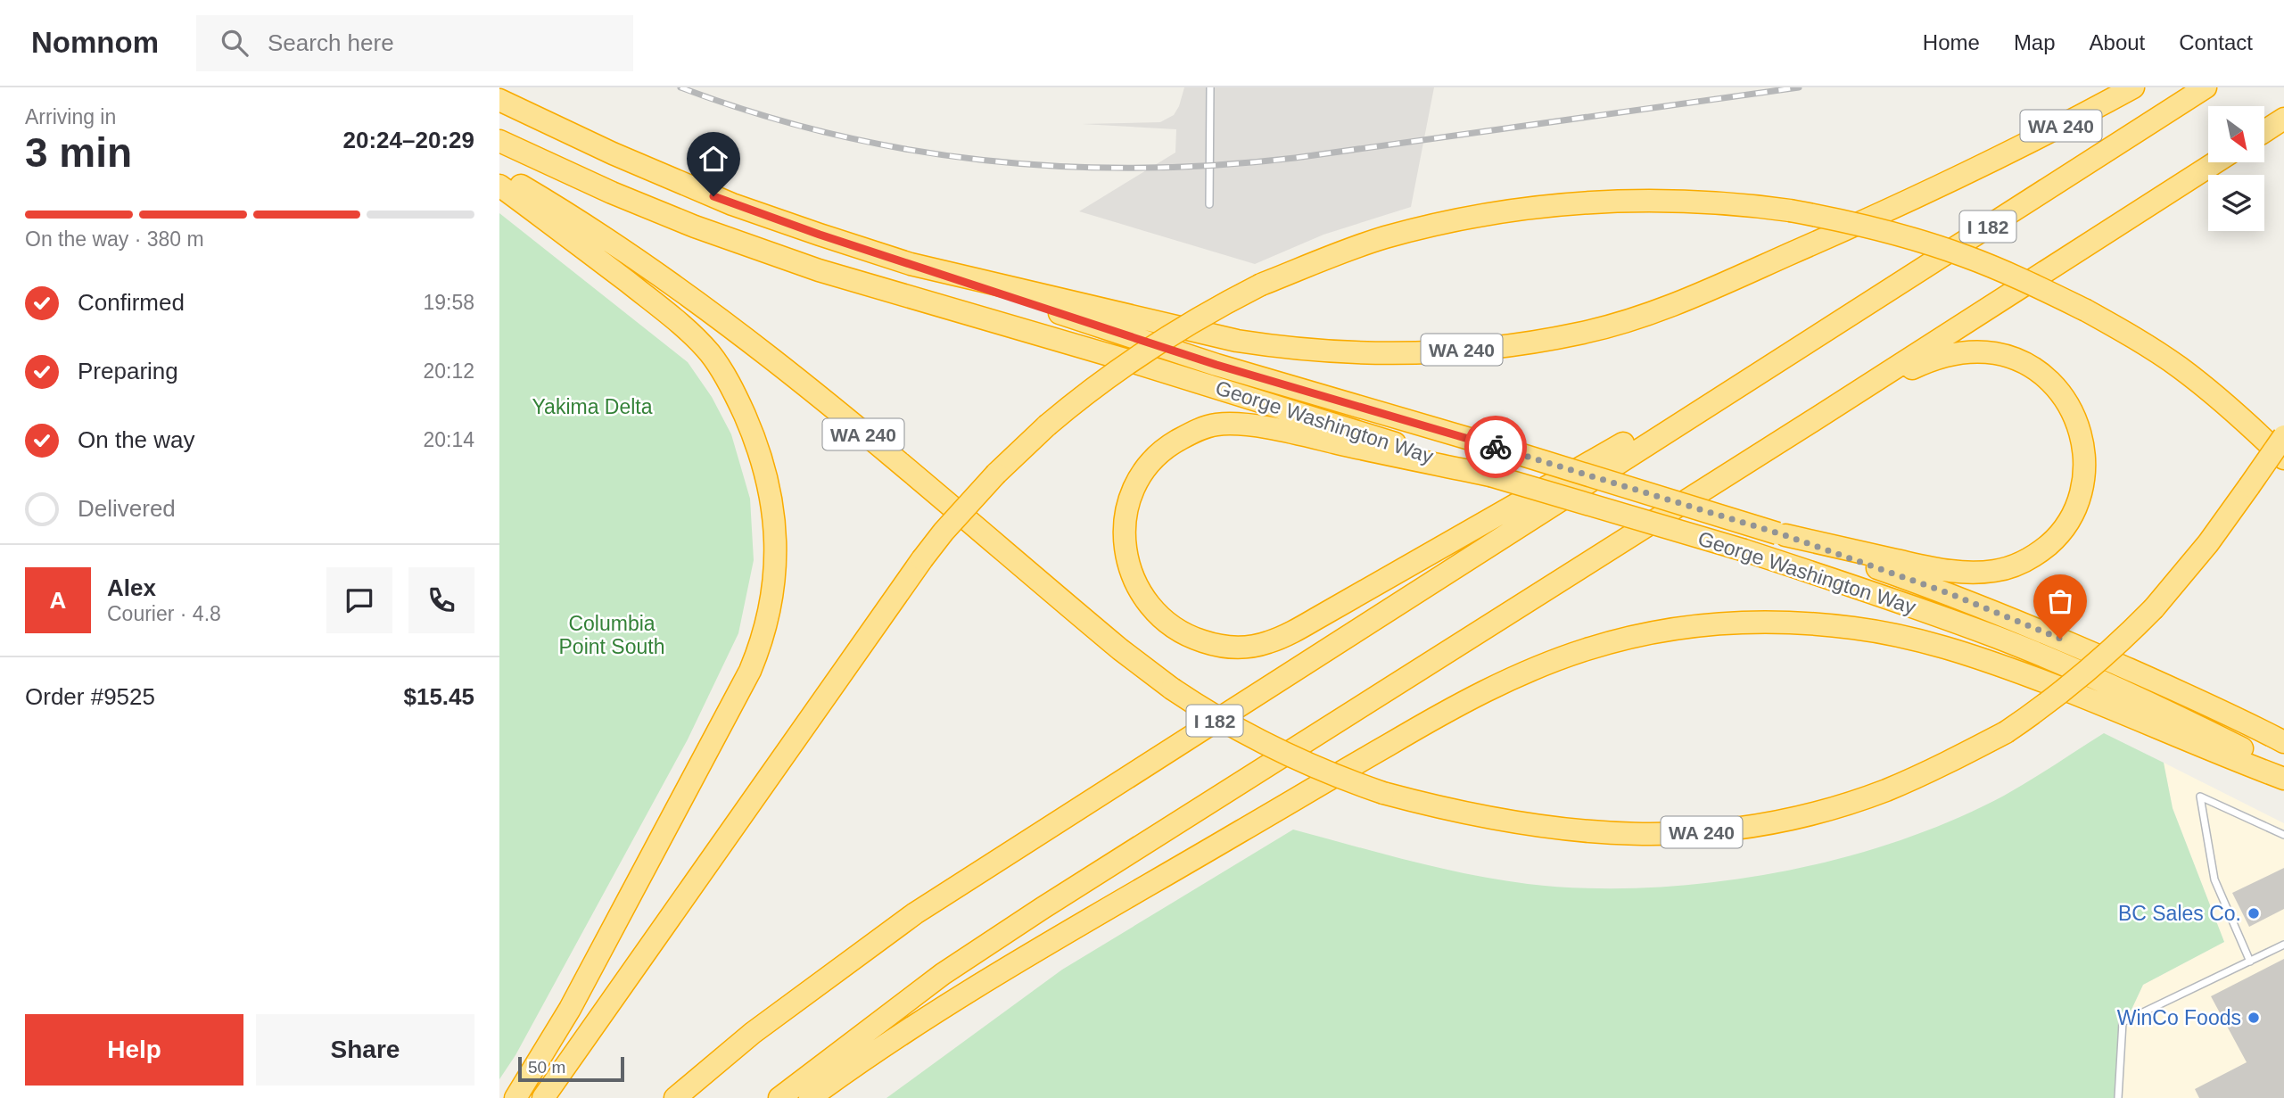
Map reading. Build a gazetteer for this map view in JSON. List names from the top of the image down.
{
  "streets": {
    "highway": ["WA 240", "I 182", "George Washington Way"]
  },
  "crossings": [
    ["WA 240", "George Washington Way"]
  ],
  "parks": ["Yakima Delta", "Columbia Point South"],
  "places": ["BC Sales Co.", "WinCo Foods"],
  "scale_bar": "50 m",
  "north": "bottom right",
  "page": {
    "header": "Nomnom",
    "search": "Search here",
    "nav": [
      "Home",
      "Map",
      "About",
      "Contact"
    ],
    "heading": ["3 min", "Arriving in", "20:24–20:29"],
    "panel": [
      "Alex",
      "Courier · 4.8",
      "Order #9525",
      "$15.45"
    ],
    "bar": "On the way · 380 m",
    "list": [
      ["Confirmed", "19:58"],
      ["Preparing", "20:12"],
      ["On the way", "20:14"],
      "Delivered"
    ],
    "round": "A",
    "buttons": ["Help", "Share"],
    "scale": "50 m"
  }
}
